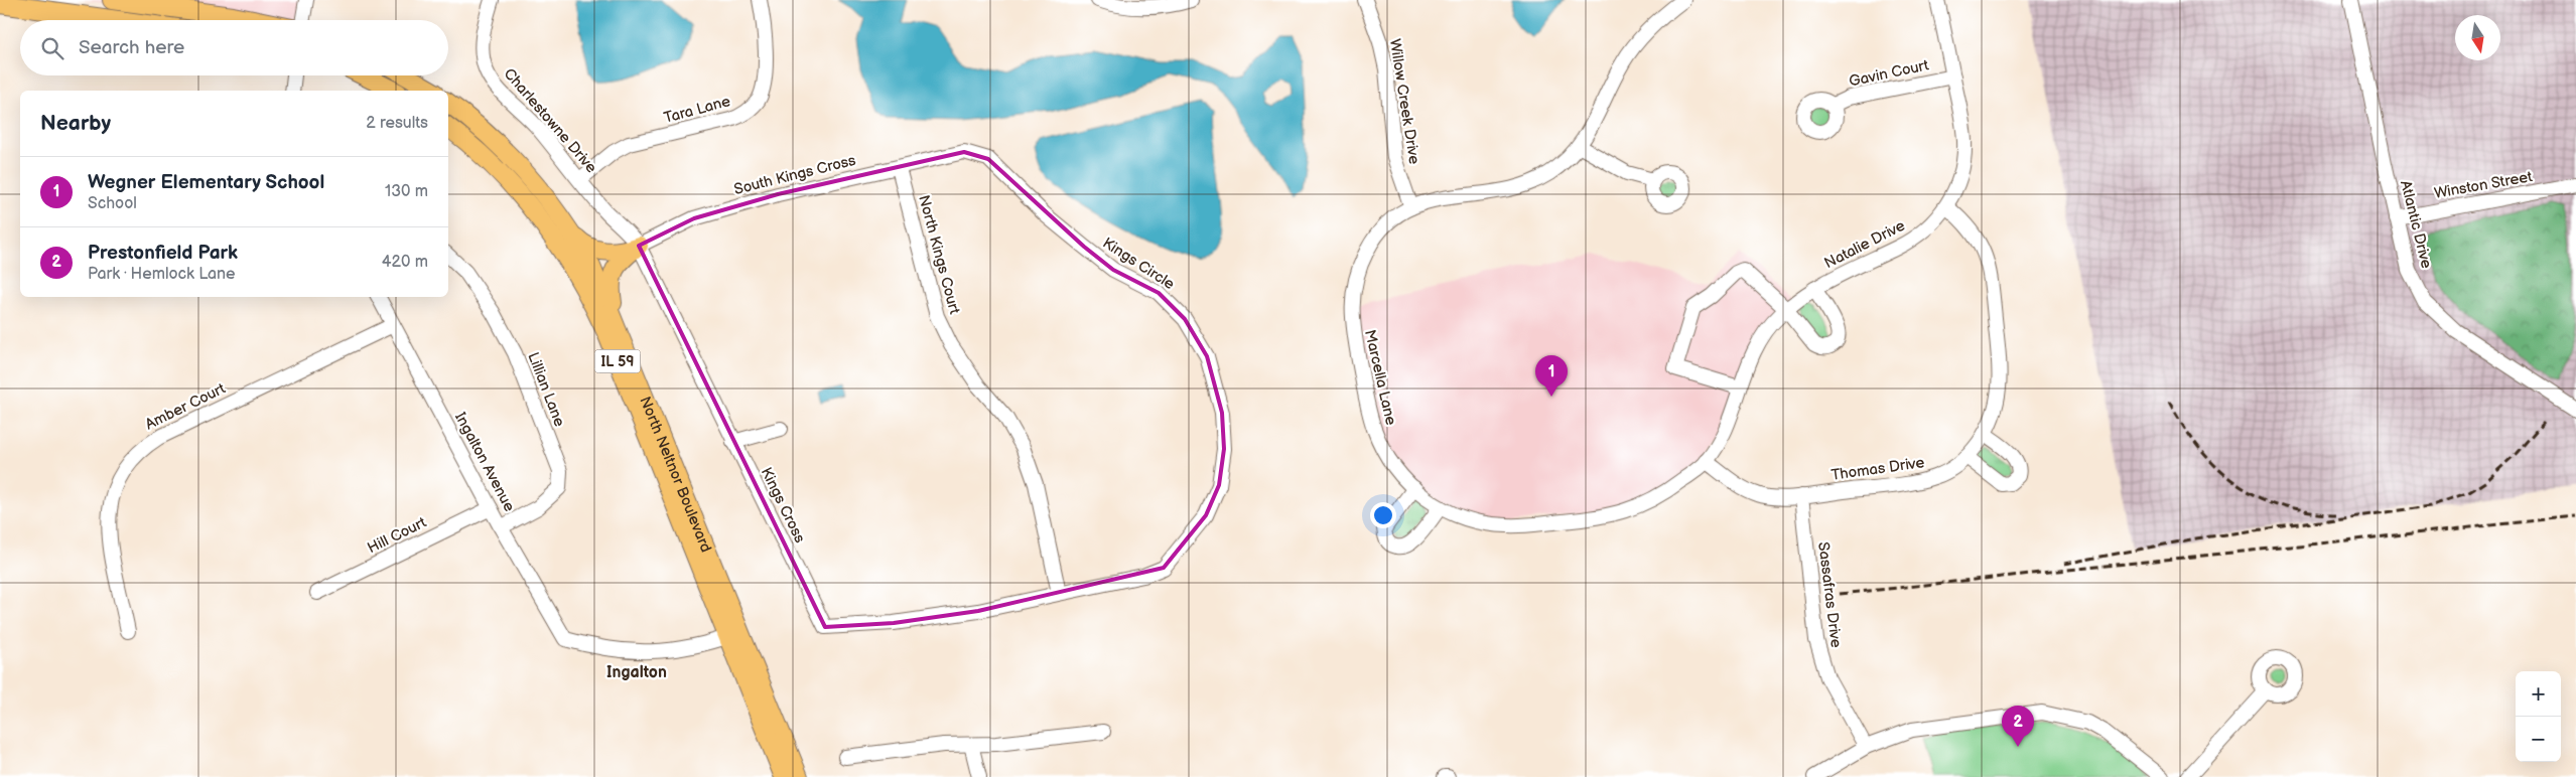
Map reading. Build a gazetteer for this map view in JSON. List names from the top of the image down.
{
  "streets": {
    "main road": ["IL 59", "North Neltnor Boulevard"],
    "street": [
      "Gavin Court",
      "Willow Creek Drive",
      "Tara Lane",
      "Charlestowne Drive",
      "South Kings Cross",
      "Winston Street",
      "Atlantic Drive",
      "Natalie Drive",
      "North Kings Court",
      "Kings Circle",
      "Marcella Lane",
      "Lillian Lane",
      "Amber Court",
      "Ingalton Avenue",
      "Thomas Drive",
      "Kings Cross",
      "Hill Court",
      "Sassafras Drive"
    ]
  },
  "crossings": [
    ["Gavin Court", "Natalie Drive"],
    ["Willow Creek Drive", "Marcella Lane"],
    ["Tara Lane", "Charlestowne Drive"],
    ["Charlestowne Drive", "South Kings Cross"],
    ["Charlestowne Drive", "Kings Cross"],
    ["South Kings Cross", "North Kings Court"],
    ["South Kings Cross", "Kings Circle"],
    ["South Kings Cross", "Kings Cross"],
    ["Winston Street", "Atlantic Drive"],
    ["Natalie Drive", "Marcella Lane"],
    ["Natalie Drive", "Thomas Drive"],
    ["North Kings Court", "Kings Circle"],
    ["Kings Circle", "Kings Cross"],
    ["Marcella Lane", "Thomas Drive"],
    ["Lillian Lane", "Ingalton Avenue"],
    ["Amber Court", "Ingalton Avenue"],
    ["Ingalton Avenue", "North Neltnor Boulevard"],
    ["Ingalton Avenue", "Hill Court"],
    ["Thomas Drive", "Sassafras Drive"]
  ],
  "districts": ["Ingalton"],
  "north": "bottom",
  "page": {
    "search": "Search here",
    "heading": ["Nearby", "2 results"],
    "list": [
      {
        "mark": "1",
        "name": "Wegner Elementary School",
        "note": "School",
        "value": "130 m"
      },
      {
        "mark": "2",
        "name": "Prestonfield Park",
        "note": "Park · Hemlock Lane",
        "value": "420 m"
      }
    ],
    "pins": ["1", "2"],
    "map_buttons": ["+", "−"]
  }
}
